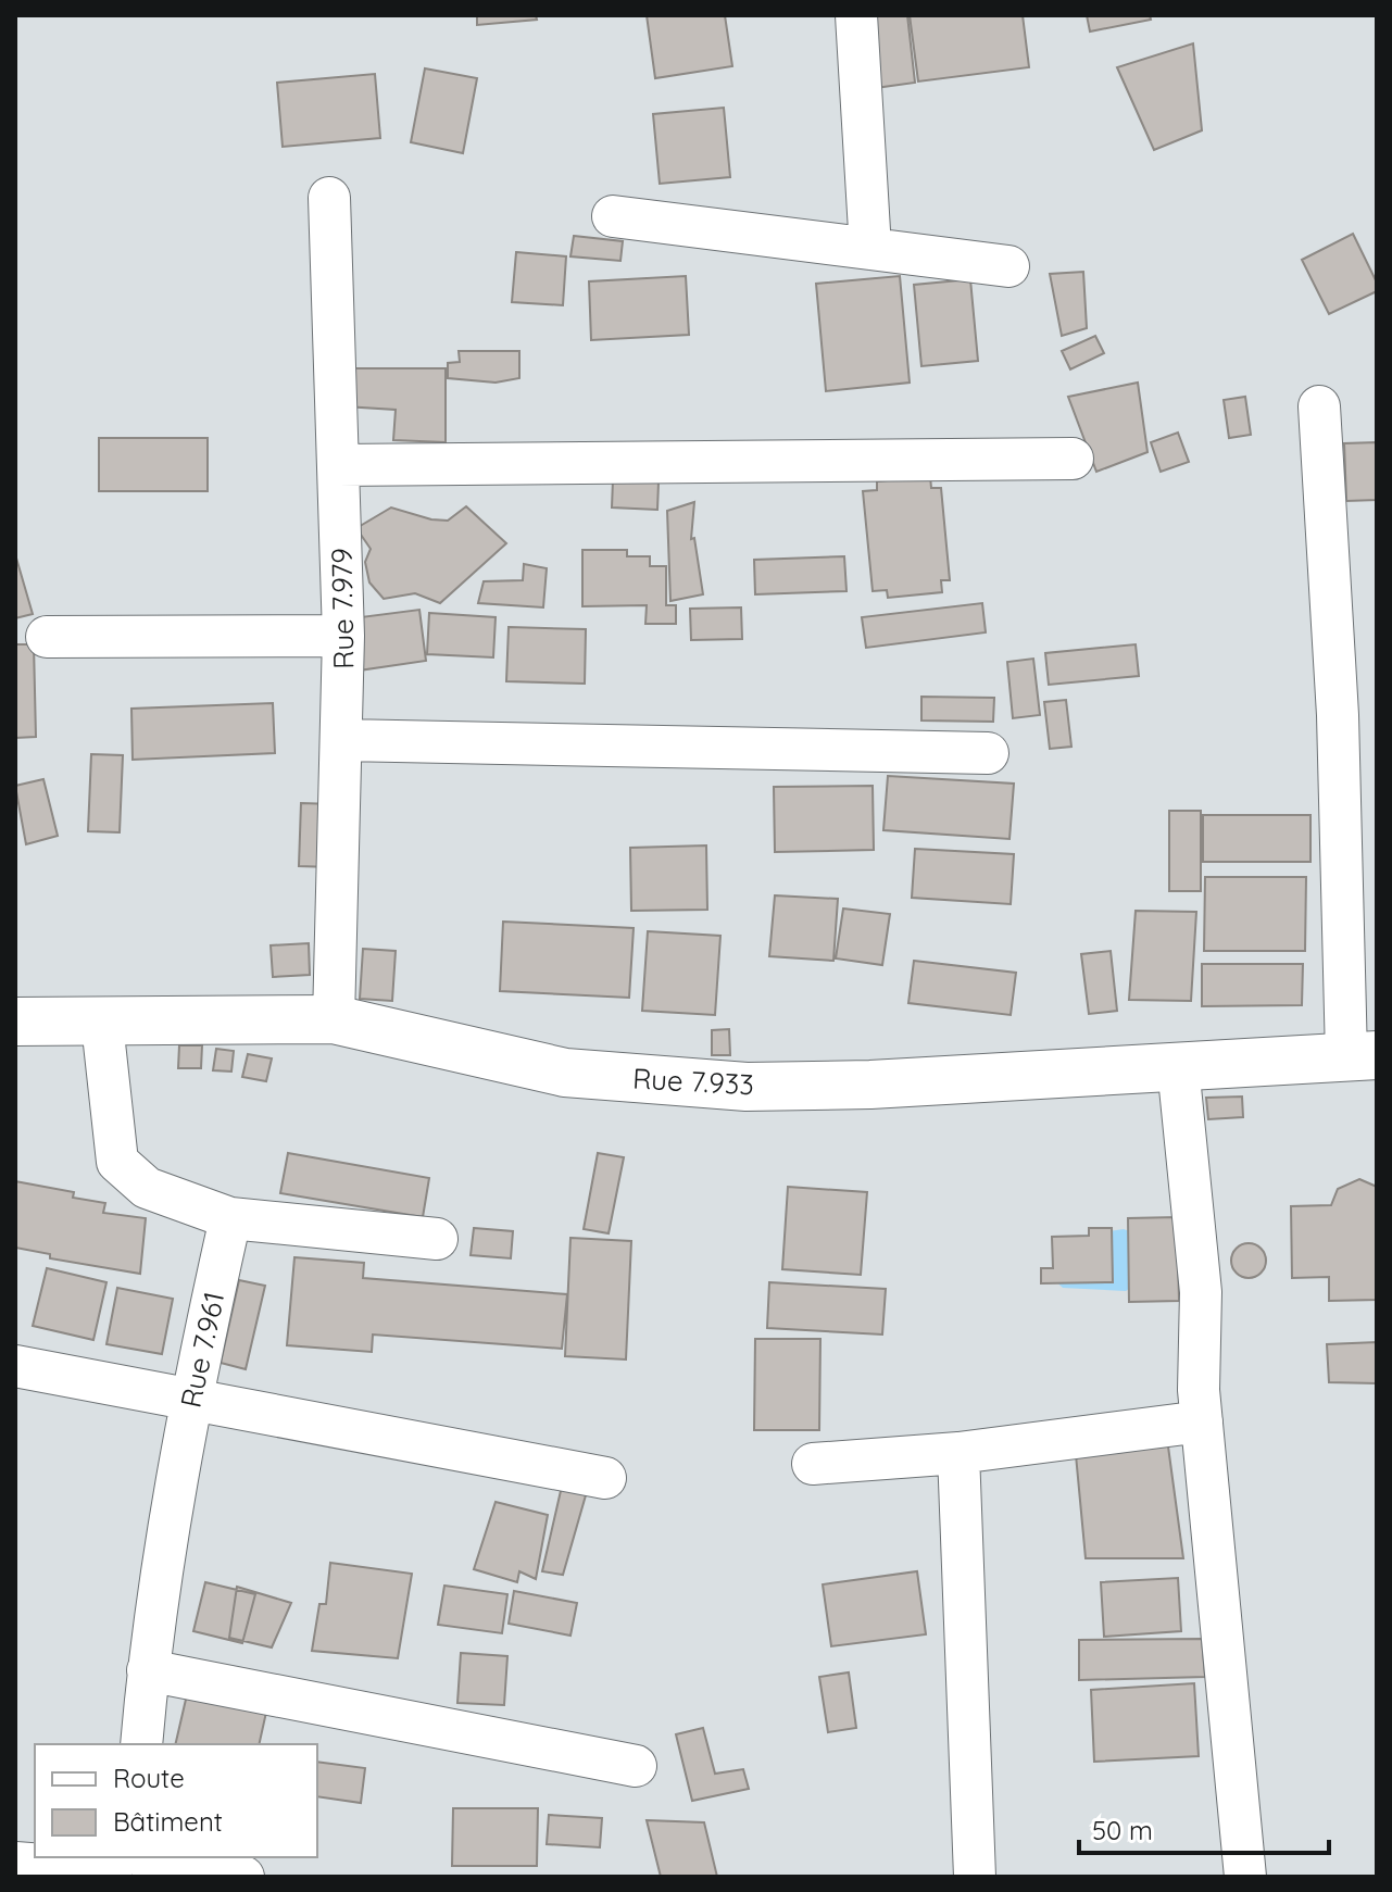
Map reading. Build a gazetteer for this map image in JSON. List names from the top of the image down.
{
  "streets": {
    "street": ["Rue 7.979", "Rue 7.933", "Rue 7.961"]
  },
  "crossings": [
    ["Rue 7.979", "Rue 7.933"]
  ],
  "legend": ["Route", "Bâtiment"],
  "scale_bar": "50 m"
}
